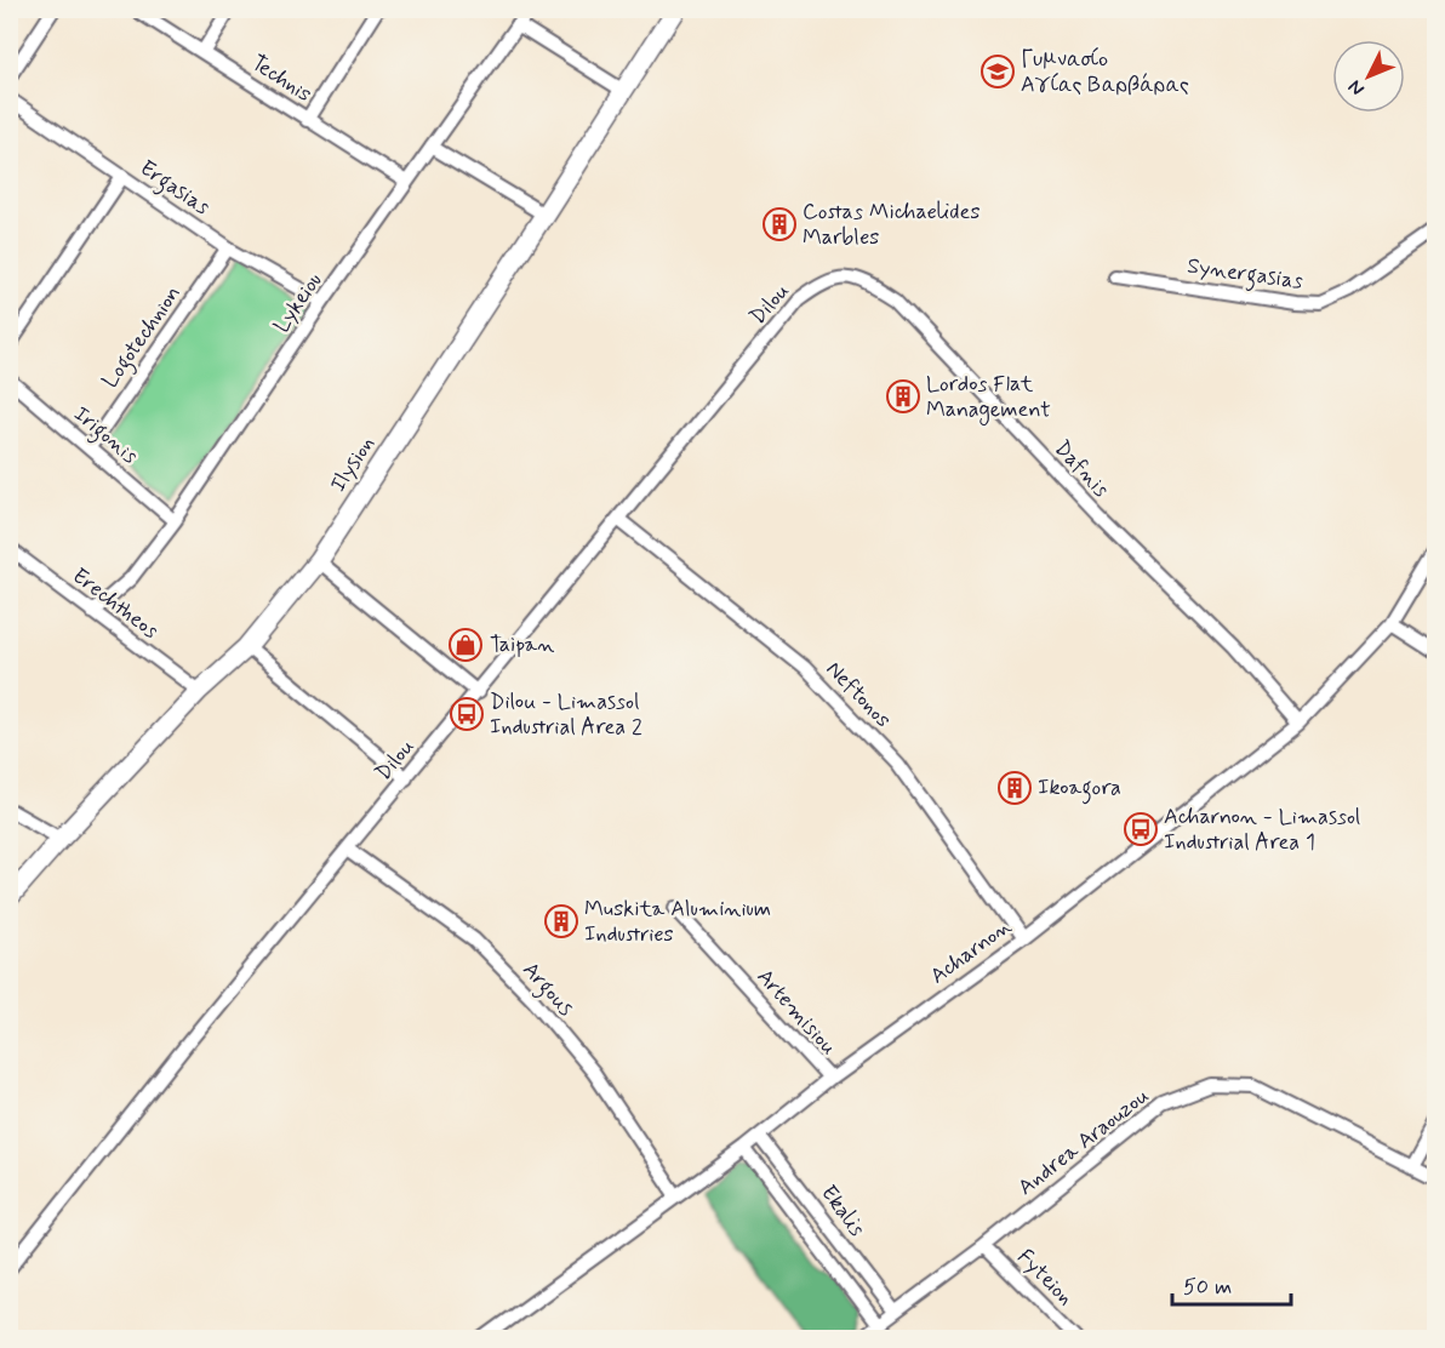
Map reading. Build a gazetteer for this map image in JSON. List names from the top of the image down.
{
  "streets": {
    "street": [
      "Technis",
      "Ergasias",
      "Synergasias",
      "Lykeiou",
      "Dilou",
      "Logotechnion",
      "Irigonis",
      "Ilysion",
      "Dafnis",
      "Erechtheos",
      "Neftonos",
      "Acharnon",
      "Argous",
      "Artemisiou",
      "Andrea Araouzou",
      "Ekalis",
      "Fyteion"
    ]
  },
  "crossings": [
    ["Technis", "Lykeiou"],
    ["Ergasias", "Lykeiou"],
    ["Ergasias", "Logotechnion"],
    ["Lykeiou", "Irigonis"],
    ["Lykeiou", "Erechtheos"],
    ["Dilou", "Dafnis"],
    ["Dilou", "Neftonos"],
    ["Dilou", "Argous"],
    ["Logotechnion", "Irigonis"],
    ["Ilysion", "Erechtheos"],
    ["Dafnis", "Acharnon"],
    ["Neftonos", "Acharnon"],
    ["Acharnon", "Argous"],
    ["Acharnon", "Artemisiou"],
    ["Acharnon", "Ekalis"],
    ["Andrea Araouzou", "Ekalis"],
    ["Andrea Araouzou", "Fyteion"]
  ],
  "places": {
    "school or university": ["Γυμνασίο Αγίας Βαρβάρας"],
    "building": [
      "Costas Michaelides Marbles",
      "Lordos Flat Management",
      "Ikoagora",
      "Muskita Aluminium Industries"
    ],
    "shop": ["Taipan"],
    "bus stop": ["Dilou - Limassol Industrial Area 2", "Acharnon - Limassol Industrial Area 1"]
  },
  "scale_bar": "50 m",
  "north": "bottom left"
}
